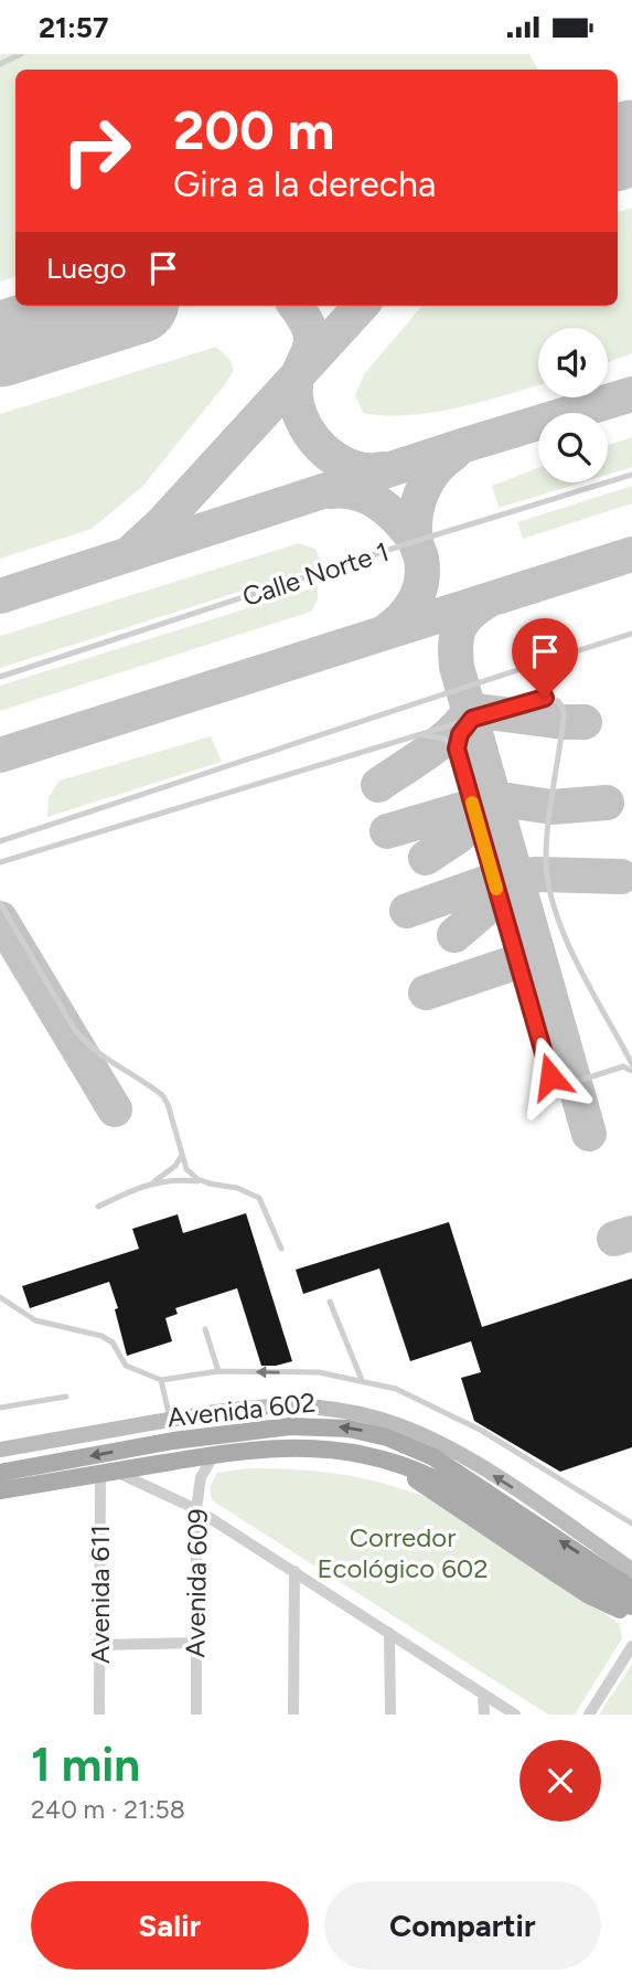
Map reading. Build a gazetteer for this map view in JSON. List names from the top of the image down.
{
  "streets": {
    "main road": ["Avenida 602"],
    "street": ["Avenida 609", "Avenida 611"],
    "lane": ["Calle Norte 1"]
  },
  "crossings": [
    ["Avenida 602", "Avenida 609"],
    ["Avenida 602", "Avenida 611"]
  ],
  "parks": ["Corredor Ecológico 602"],
  "page": {
    "status": "21:57",
    "turn": ["200 m", "Gira a la derecha"],
    "then": "Luego",
    "heading": ["1 min", "240 m · 21:58"],
    "buttons": ["Salir", "Compartir"]
  }
}
